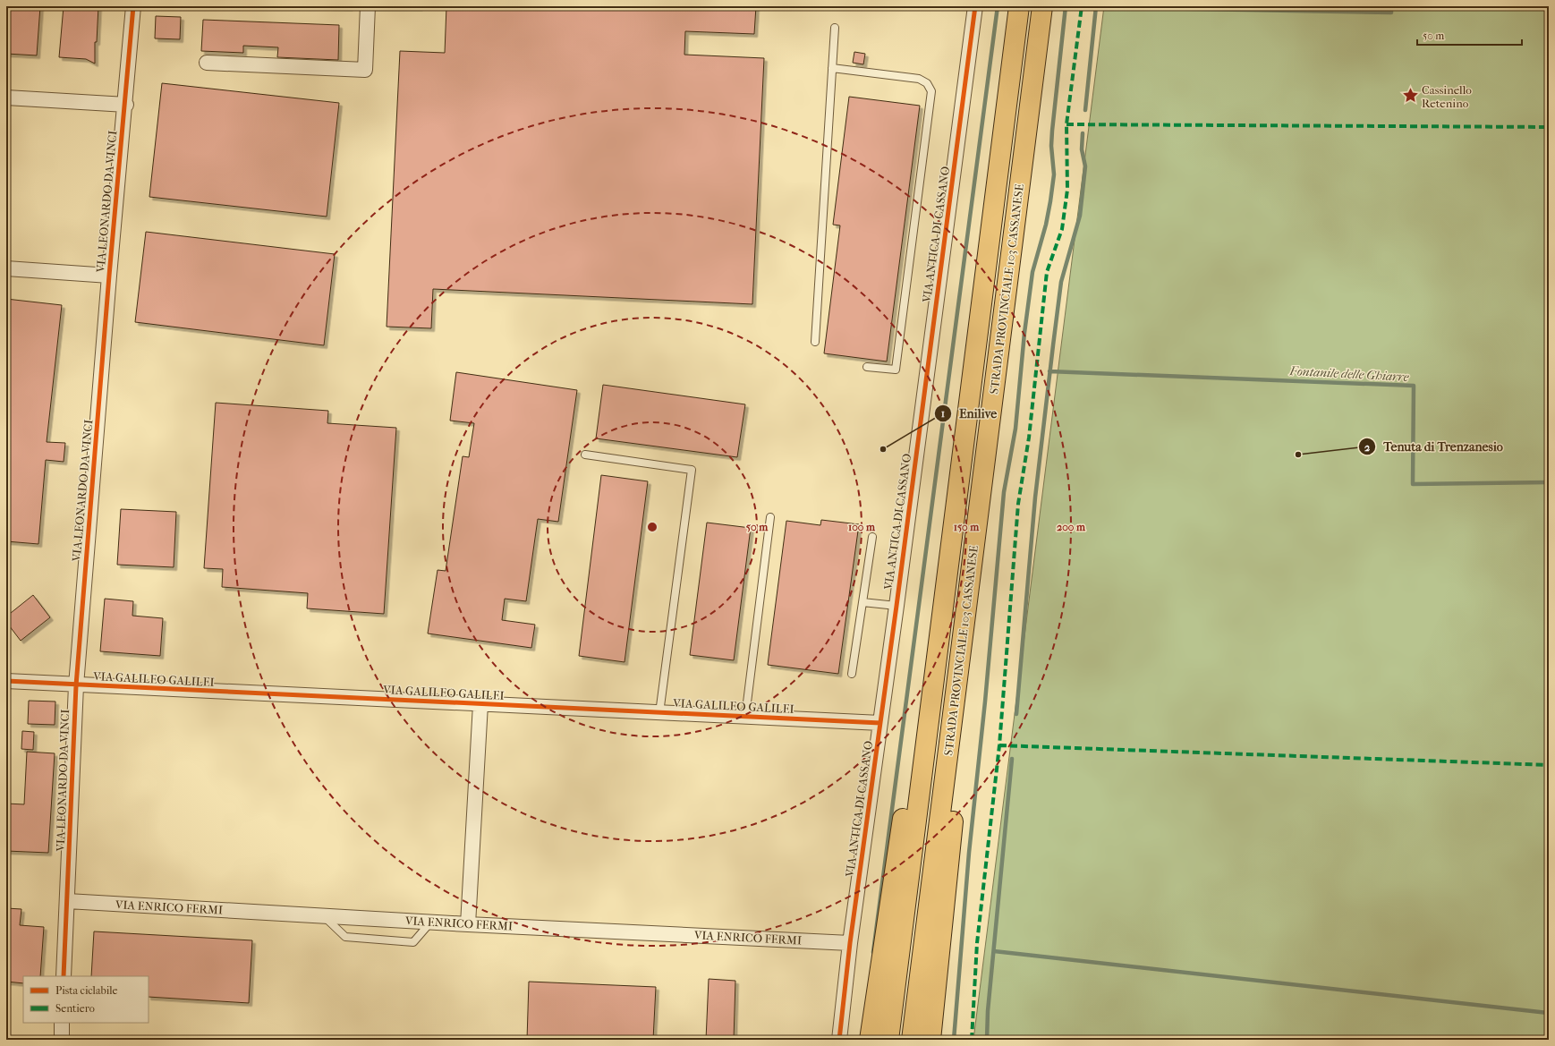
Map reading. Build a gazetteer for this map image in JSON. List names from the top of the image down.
{
  "streets": {
    "highway": ["STRADA PROVINCIALE 103 CASSANESE"],
    "street": [
      "VIA LEONARDO DA VINCI",
      "VIA ANTICA DI CASSANO",
      "VIA GALILEO GALILEI",
      "VIA ENRICO FERMI"
    ]
  },
  "crossings": [
    ["VIA LEONARDO DA VINCI", "VIA GALILEO GALILEI"],
    ["VIA LEONARDO DA VINCI", "VIA ENRICO FERMI"],
    ["VIA ANTICA DI CASSANO", "VIA GALILEO GALILEI"],
    ["VIA ANTICA DI CASSANO", "VIA ENRICO FERMI"]
  ],
  "water": ["Fontanile delle Ghiarre"],
  "places": {
    "place": ["Cassinello Retenino"],
    "other": ["Enilive", "Tenuta di Trenzanesio"]
  },
  "legend": ["Pista ciclabile", "Sentiero"],
  "scale_bar": "50 m",
  "rings": [
    "50 m",
    "100 m",
    "150 m",
    "200 m"
  ]
}
